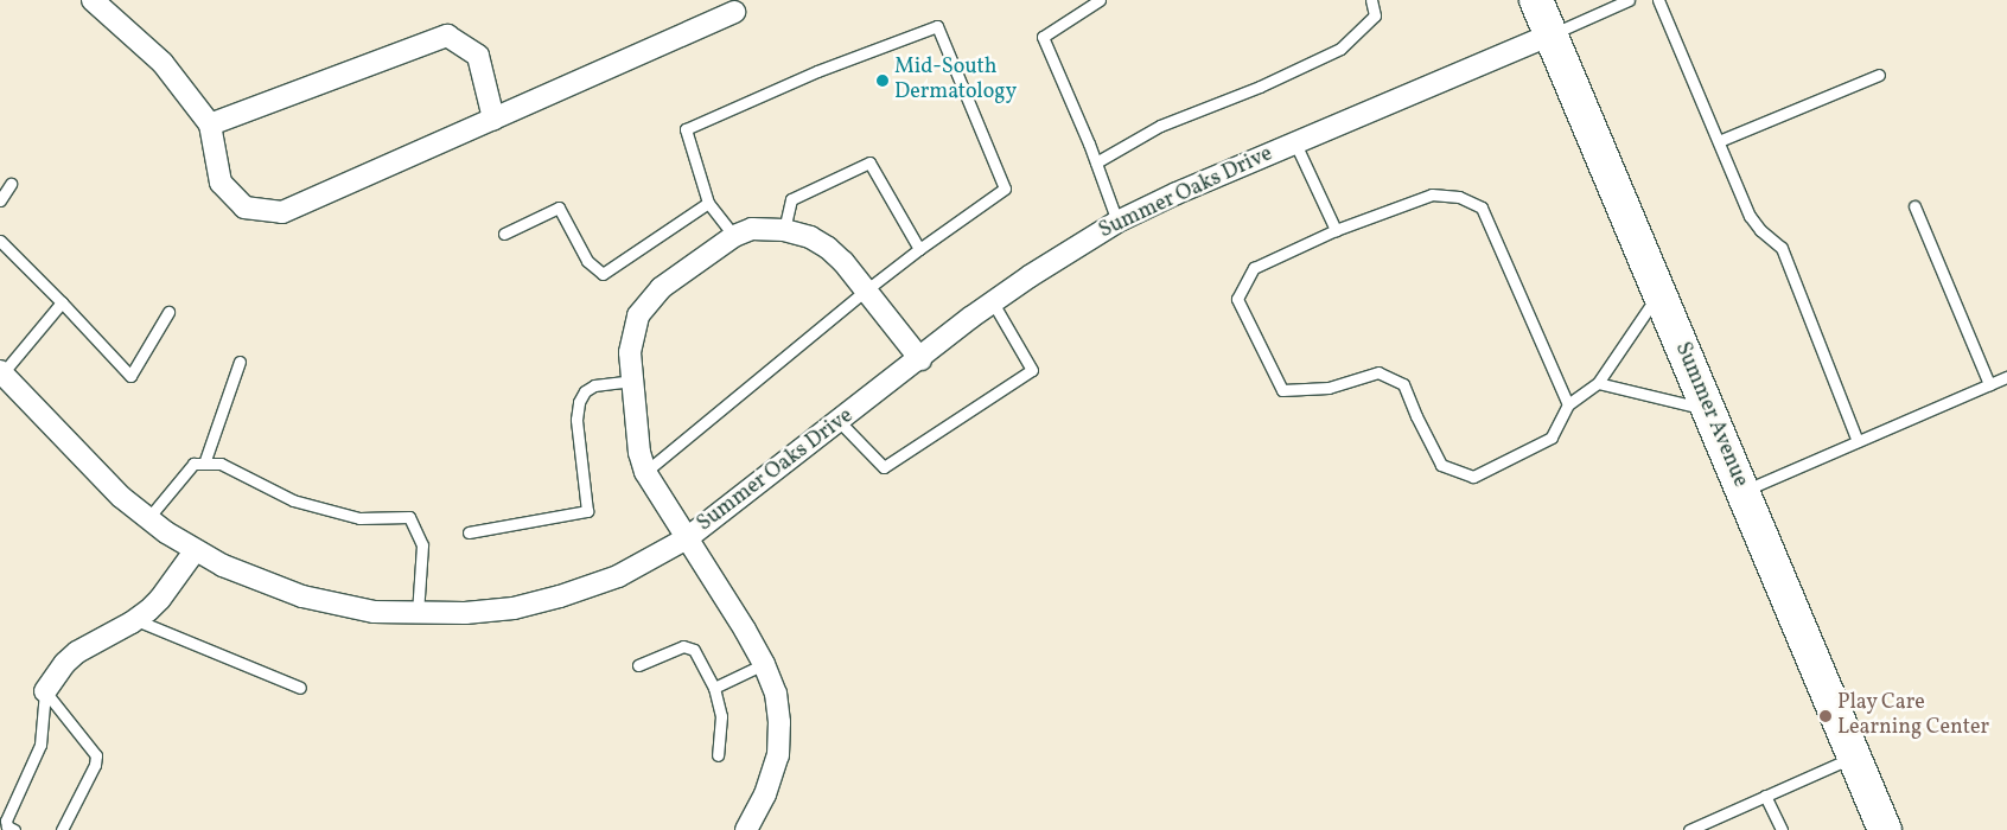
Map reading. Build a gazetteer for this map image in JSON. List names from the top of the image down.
{
  "streets": {
    "main road": ["Summer Avenue"],
    "street": ["Summer Oaks Drive"]
  },
  "crossings": [
    ["Summer Oaks Drive", "Summer Avenue"]
  ],
  "places": ["Mid-South Dermatology", "Play Care Learning Center"]
}
